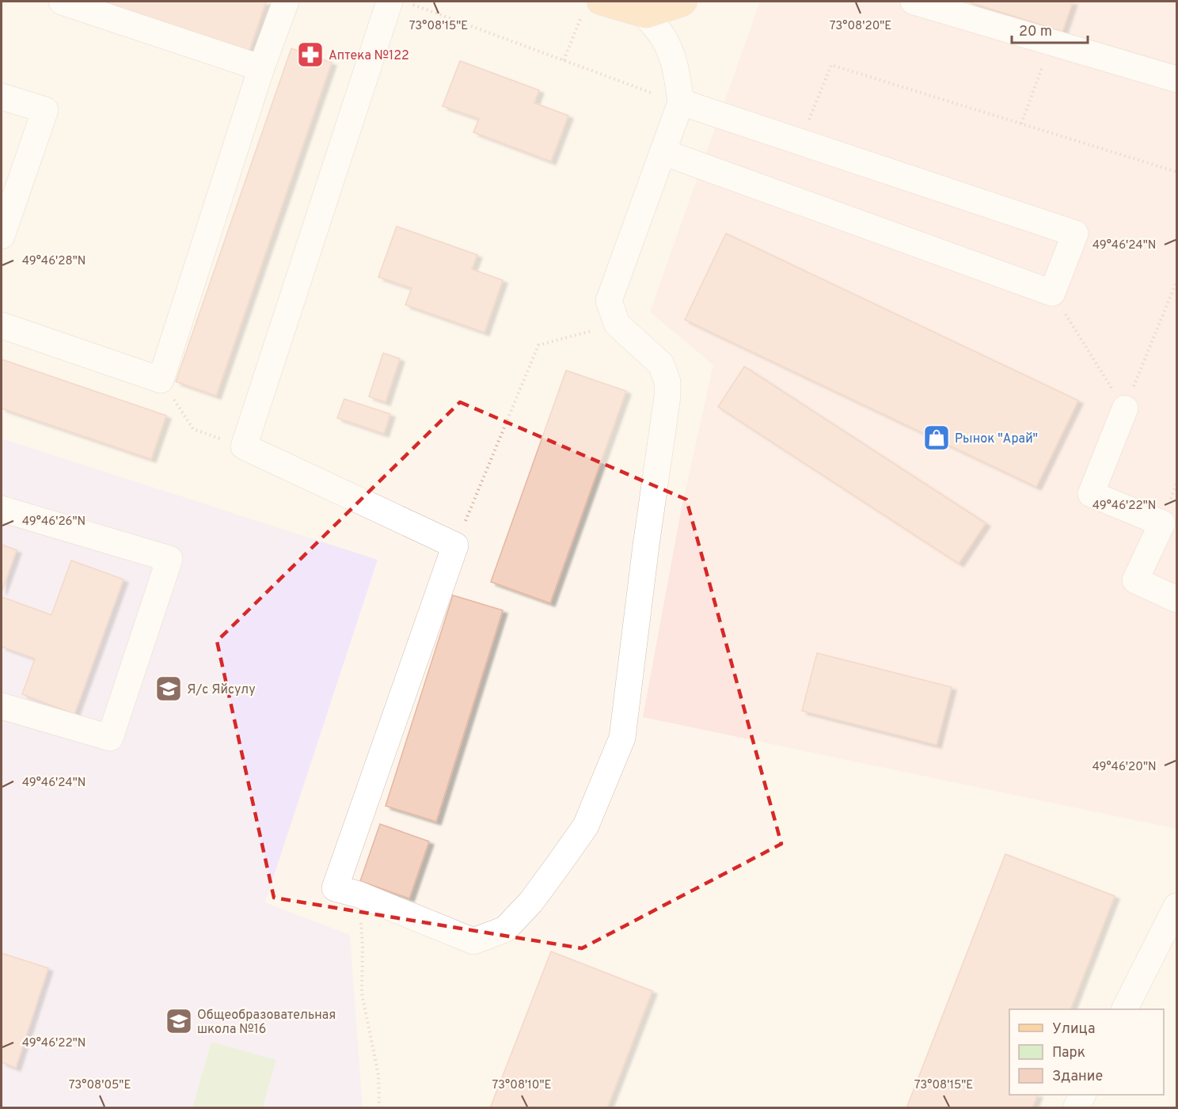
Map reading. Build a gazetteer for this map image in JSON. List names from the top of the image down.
{
  "places": {
    "pharmacy": ["Аптека №122"],
    "shop": ["Рынок \"Арай\""],
    "school or university": ["Я/c Яйсулу", "Общеобразовательная школа №16"]
  },
  "legend": ["Улица", "Парк", "Здание"],
  "scale_bar": "20 m",
  "coordinates": [
    "73°08'15\"E",
    "73°08'20\"E",
    "49°46'24\"N",
    "49°46'28\"N",
    "49°46'22\"N",
    "49°46'26\"N",
    "49°46'20\"N",
    "73°08'05\"E",
    "73°08'10\"E"
  ]
}
